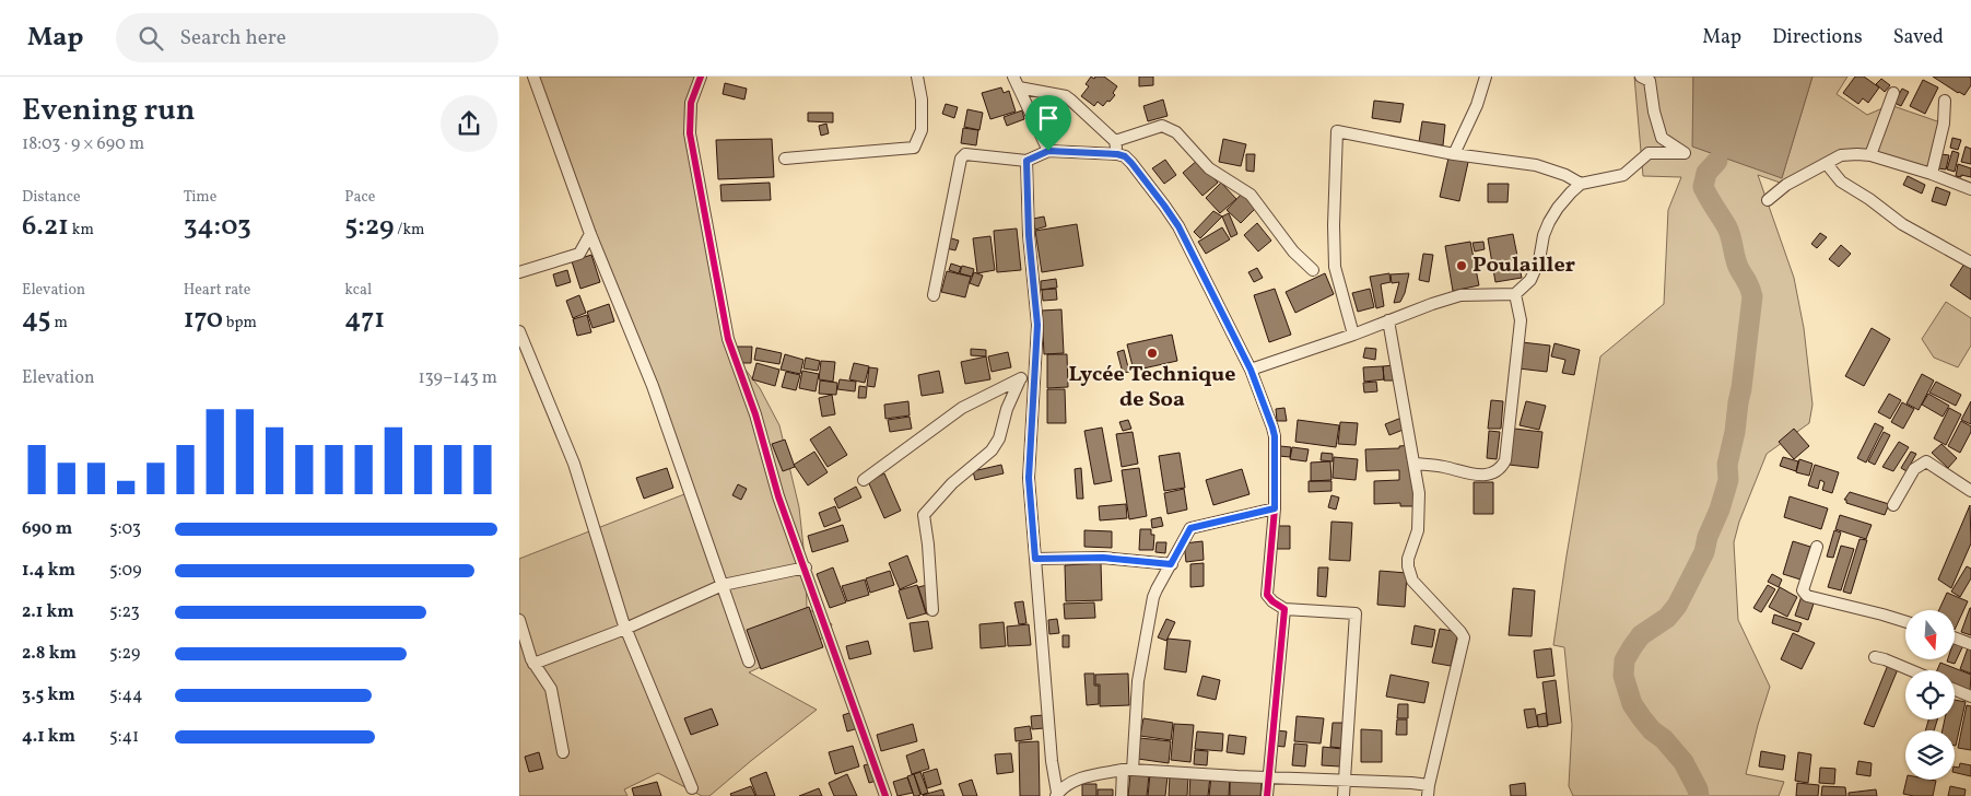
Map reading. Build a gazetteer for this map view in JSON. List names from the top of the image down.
{
  "places": ["Poulailler", "Lycée Technique de Soa"],
  "north": "bottom",
  "page": {
    "header": "Map",
    "search": "Search here",
    "nav": ["Map", "Directions", "Saved"],
    "heading": ["Evening run", "18:03 · 9 × 690 m"],
    "stats": [
      ["Distance", "6.21 km"],
      ["Time", "34:03"],
      ["Pace", "5:29 /km"],
      ["Elevation", "45 m"],
      ["Heart rate", "170 bpm"],
      ["kcal", "471"]
    ],
    "chart": ["Elevation", "139–143 m"],
    "list": [
      {
        "name": "690 m",
        "note": "5:03"
      },
      {
        "name": "1.4 km",
        "note": "5:09"
      },
      {
        "name": "2.1 km",
        "note": "5:23"
      },
      {
        "name": "2.8 km",
        "note": "5:29"
      },
      {
        "name": "3.5 km",
        "note": "5:44"
      },
      {
        "name": "4.1 km",
        "note": "5:41"
      }
    ]
  }
}
